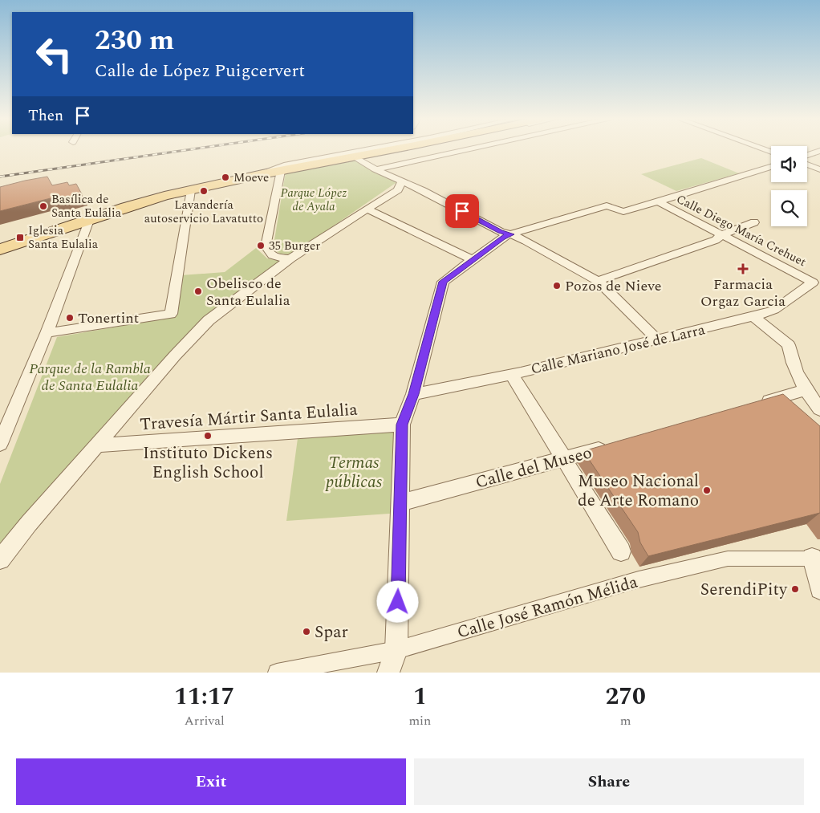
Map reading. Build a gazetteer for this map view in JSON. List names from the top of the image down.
{
  "streets": {
    "street": [
      "Calle Diego María Crehuet",
      "Calle Mariano José de Larra",
      "Travesía Mártir Santa Eulalia",
      "Calle del Museo",
      "Calle José Ramón Mélida"
    ]
  },
  "crossings": [
    ["Calle Diego María Crehuet", "Calle Mariano José de Larra"]
  ],
  "parks": ["Parque López de Ayala", "Parque de la Rambla de Santa Eulalia", "Termas públicas"],
  "places": {
    "other": [
      "Moeve",
      "Lavandería autoservicio Lavatutto",
      "Basílica de Santa Eulalia",
      "35 Burger",
      "Pozos de Nieve",
      "Obelisco de Santa Eulalia",
      "Tonertint",
      "Instituto Dickens English School",
      "Museo Nacional de Arte Romano",
      "SerendiPity",
      "Spar"
    ],
    "transit": ["Iglesia Santa Eulalia"],
    "health": ["Farmacia Orgaz Garcia"]
  },
  "page": {
    "turn": ["230 m", "Calle de López Puigcervert"],
    "then": "Then",
    "eta": [
      "11:17",
      "Arrival",
      "1",
      "min",
      "270",
      "m"
    ],
    "buttons": ["Exit", "Share"]
  }
}
